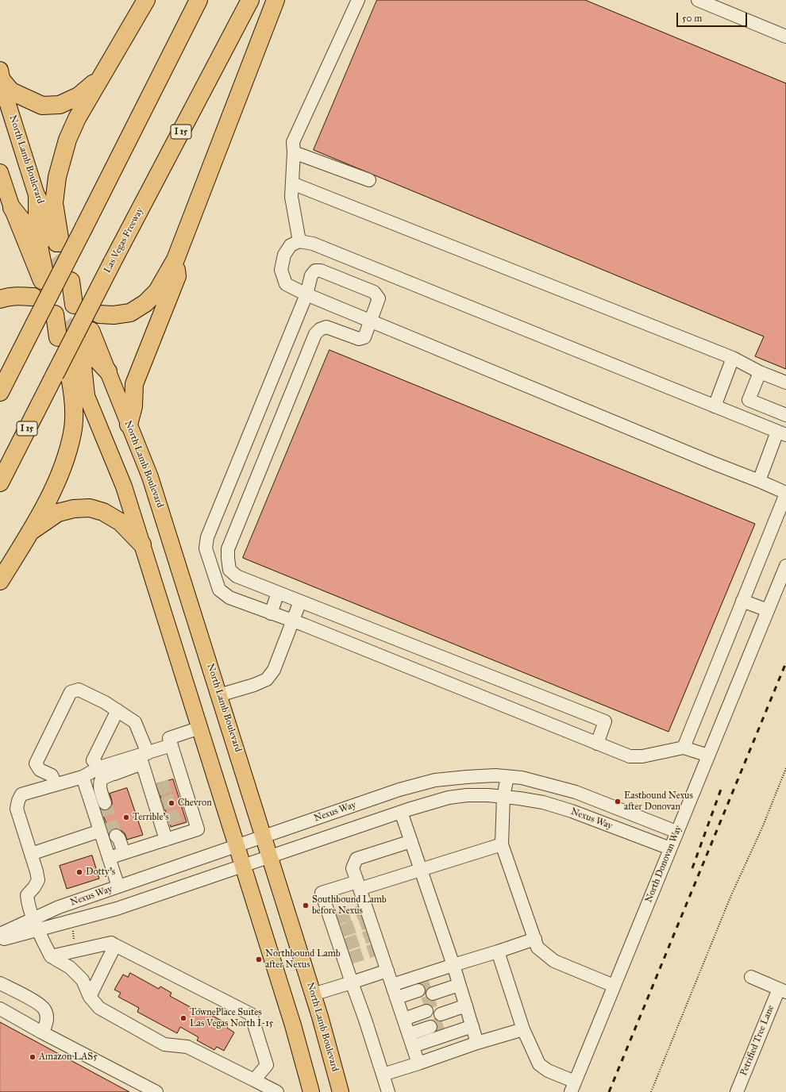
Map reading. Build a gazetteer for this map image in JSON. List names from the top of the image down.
{
  "streets": {
    "highway": ["I 15", "Las Vegas Freeway"],
    "main road": ["North Lamb Boulevard"],
    "street": ["Nexus Way", "North Donovan Way", "Petrified Tree Lane"]
  },
  "crossings": [
    ["North Lamb Boulevard", "Nexus Way"],
    ["Nexus Way", "North Donovan Way"]
  ],
  "places": [
    "Eastbound Nexus after Donovan",
    "Chevron",
    "Terrible's",
    "Dotty's",
    "Southbound Lamb before Nexus",
    "Northbound Lamb after Nexus",
    "TownePlace Suites Las Vegas North I-15",
    "Amazon LAS5"
  ],
  "scale_bar": "50 m"
}
